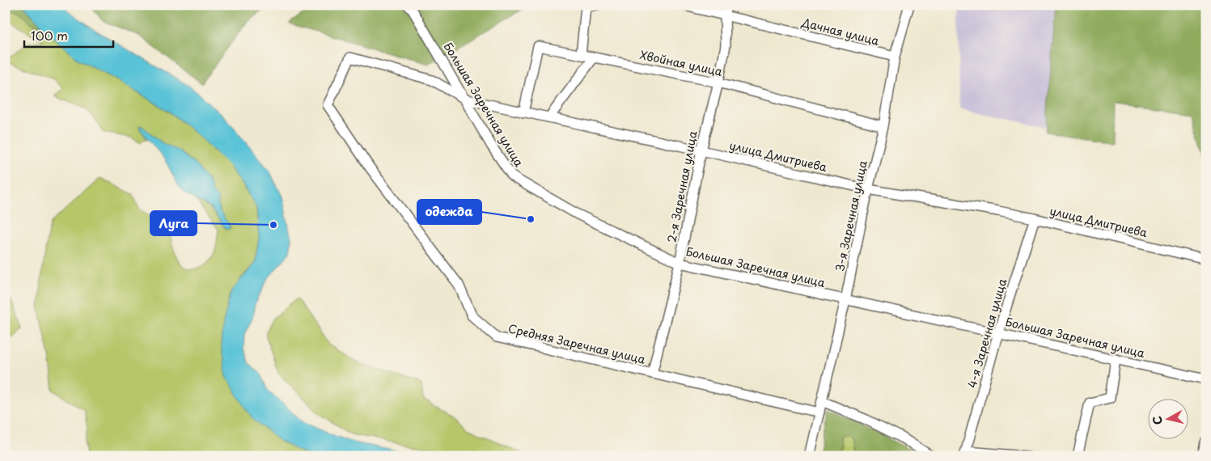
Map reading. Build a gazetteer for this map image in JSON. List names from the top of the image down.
{
  "streets": {
    "street": [
      "Дачная улица",
      "Хвойная улица",
      "Большая Заречная улица",
      "улица Дмитриева",
      "2-я Заречная улица",
      "3-я Заречная улица",
      "4-я Заречная улица",
      "Средняя Заречная улица"
    ]
  },
  "crossings": [
    ["Дачная улица", "2-я Заречная улица"],
    ["Дачная улица", "3-я Заречная улица"],
    ["Хвойная улица", "улица Дмитриева"],
    ["Хвойная улица", "2-я Заречная улица"],
    ["Хвойная улица", "3-я Заречная улица"],
    ["Большая Заречная улица", "улица Дмитриева"],
    ["Большая Заречная улица", "2-я Заречная улица"],
    ["Большая Заречная улица", "3-я Заречная улица"],
    ["Большая Заречная улица", "4-я Заречная улица"],
    ["улица Дмитриева", "2-я Заречная улица"],
    ["улица Дмитриева", "3-я Заречная улица"],
    ["улица Дмитриева", "4-я Заречная улица"],
    ["улица Дмитриева", "Средняя Заречная улица"],
    ["2-я Заречная улица", "Средняя Заречная улица"],
    ["3-я Заречная улица", "Средняя Заречная улица"]
  ],
  "places": ["одежда", "Луга"],
  "scale_bar": "100 m",
  "north": "left"
}
